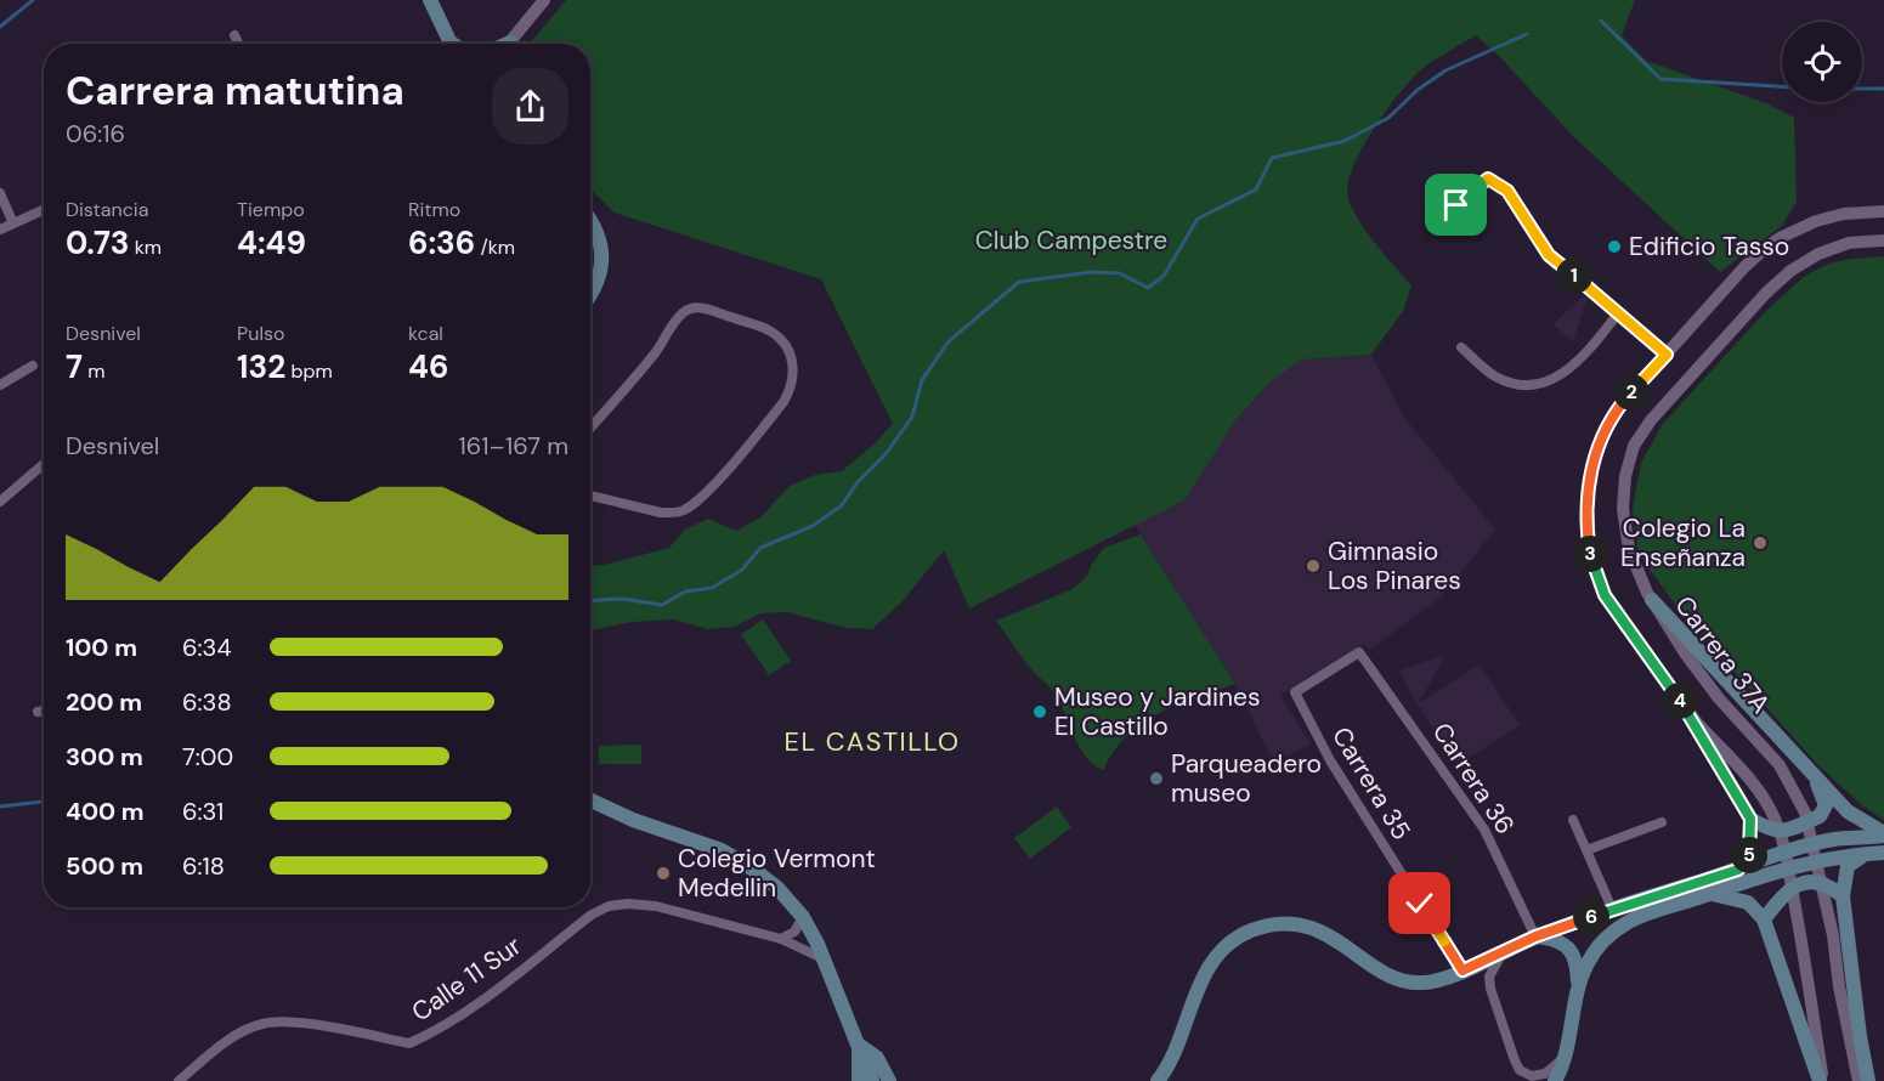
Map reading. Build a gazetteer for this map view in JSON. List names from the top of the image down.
{
  "streets": {
    "street": [
      "Carrera 37A",
      "Carrera 36",
      "Carrera 35",
      "Calle 11 Sur"
    ]
  },
  "crossings": [
    ["Carrera 36", "Carrera 35"]
  ],
  "districts": ["EL CASTILLO"],
  "parks": ["Club Campestre"],
  "places": [
    "Edificio Tasso",
    "Colegio La Enseñanza",
    "Gimnasio Los Pinares",
    "Museo y Jardines El Castillo",
    "Parqueadero museo",
    "Colegio Vermont Medellin"
  ],
  "page": {
    "heading": ["Carrera matutina", "06:16"],
    "stats": [
      ["Distancia", "0.73 km"],
      ["Tiempo", "4:49"],
      ["Ritmo", "6:36 /km"],
      ["Desnivel", "7 m"],
      ["Pulso", "132 bpm"],
      ["kcal", "46"]
    ],
    "pins": [
      "1",
      "2",
      "3",
      "4",
      "5",
      "6"
    ],
    "chart": ["Desnivel", "161–167 m"],
    "list": [
      {
        "name": "100 m",
        "note": "6:34"
      },
      {
        "name": "200 m",
        "note": "6:38"
      },
      {
        "name": "300 m",
        "note": "7:00"
      },
      {
        "name": "400 m",
        "note": "6:31"
      },
      {
        "name": "500 m",
        "note": "6:18"
      }
    ]
  }
}
